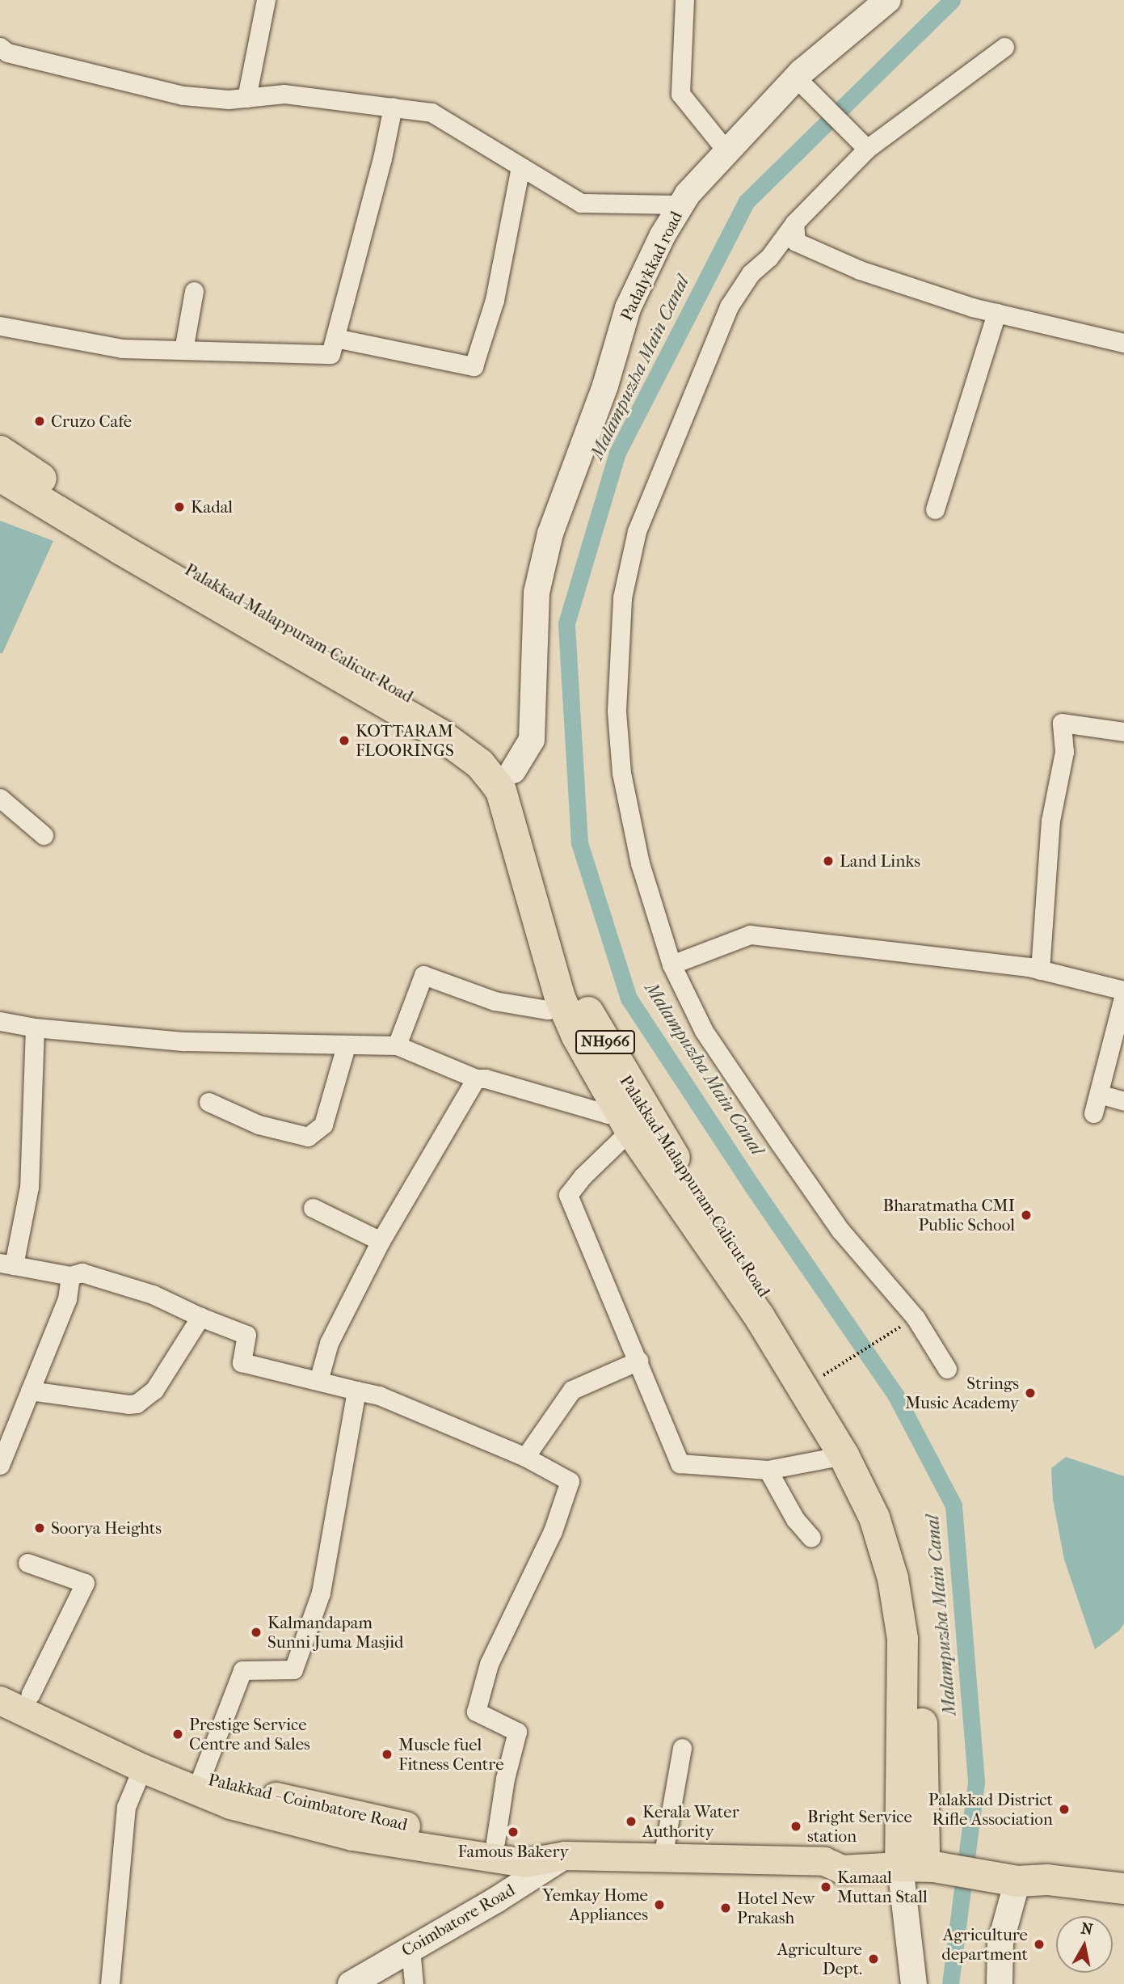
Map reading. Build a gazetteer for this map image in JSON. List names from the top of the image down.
{
  "streets": {
    "highway": ["Palakkad-Malappuram-Calicut Road", "NH966", "Palakkad - Coimbatore Road"],
    "street": ["Padalykkad road", "Coimbatore Road"]
  },
  "crossings": [
    ["Padalykkad road", "Palakkad-Malappuram-Calicut Road"],
    ["Palakkad-Malappuram-Calicut Road", "Palakkad - Coimbatore Road"],
    ["Palakkad - Coimbatore Road", "Coimbatore Road"]
  ],
  "water": ["Malampuzha Main Canal"],
  "places": [
    "Cruzo Cafe",
    "Kadal",
    "KOTTARAM FLOORINGS",
    "Land Links",
    "Bharatmatha CMI Public School",
    "Strings Music Academy",
    "Soorya Heights",
    "Kalmandapam Sunni Juma Masjid",
    "Prestige Service Centre and Sales",
    "Muscle fuel Fitness Centre",
    "Palakkad District Rifle Association",
    "Kerala Water Authority",
    "Bright Service station",
    "Famous Bakery",
    "Kamaal Muttan Stall",
    "Yemkay Home Appliances",
    "Hotel New Prakash",
    "Agriculture department",
    "Agriculture Dept."
  ],
  "north": "top"
}
